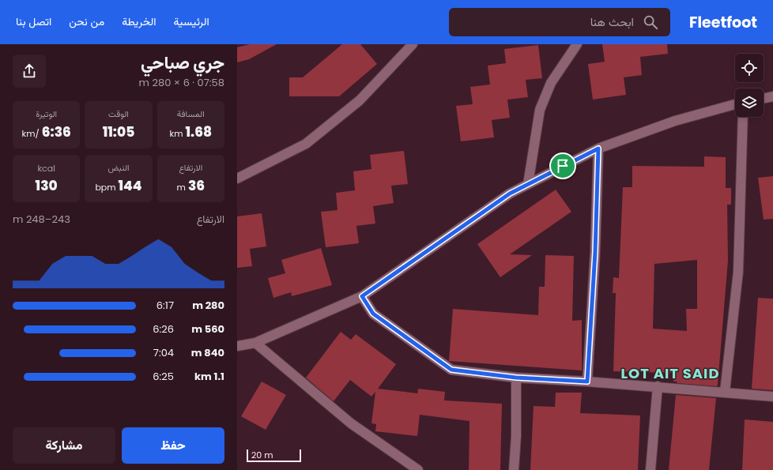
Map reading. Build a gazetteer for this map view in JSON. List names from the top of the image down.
{
  "districts": ["LOT AIT SAID"],
  "scale_bar": "20 m",
  "page": {
    "header": "Fleetfoot",
    "search": "ابحث هنا",
    "nav": [
      "الرئيسية",
      "الخريطة",
      "من نحن",
      "اتصل بنا"
    ],
    "heading": ["جري صباحي", "07:58 · 6 × 280 m"],
    "stats": [
      ["المسافة", "1.68 km"],
      ["الوقت", "11:05"],
      ["الوتيرة", "6:36 /km"],
      ["الارتفاع", "36 m"],
      ["النبض", "144 bpm"],
      ["kcal", "130"]
    ],
    "chart": ["الارتفاع", "243–248 m"],
    "list": [
      {
        "name": "280 m",
        "note": "6:17"
      },
      {
        "name": "560 m",
        "note": "6:26"
      },
      {
        "name": "840 m",
        "note": "7:04"
      },
      {
        "name": "1.1 km",
        "note": "6:25"
      }
    ],
    "buttons": ["حفظ", "مشاركة"],
    "scale": "20 m"
  }
}
